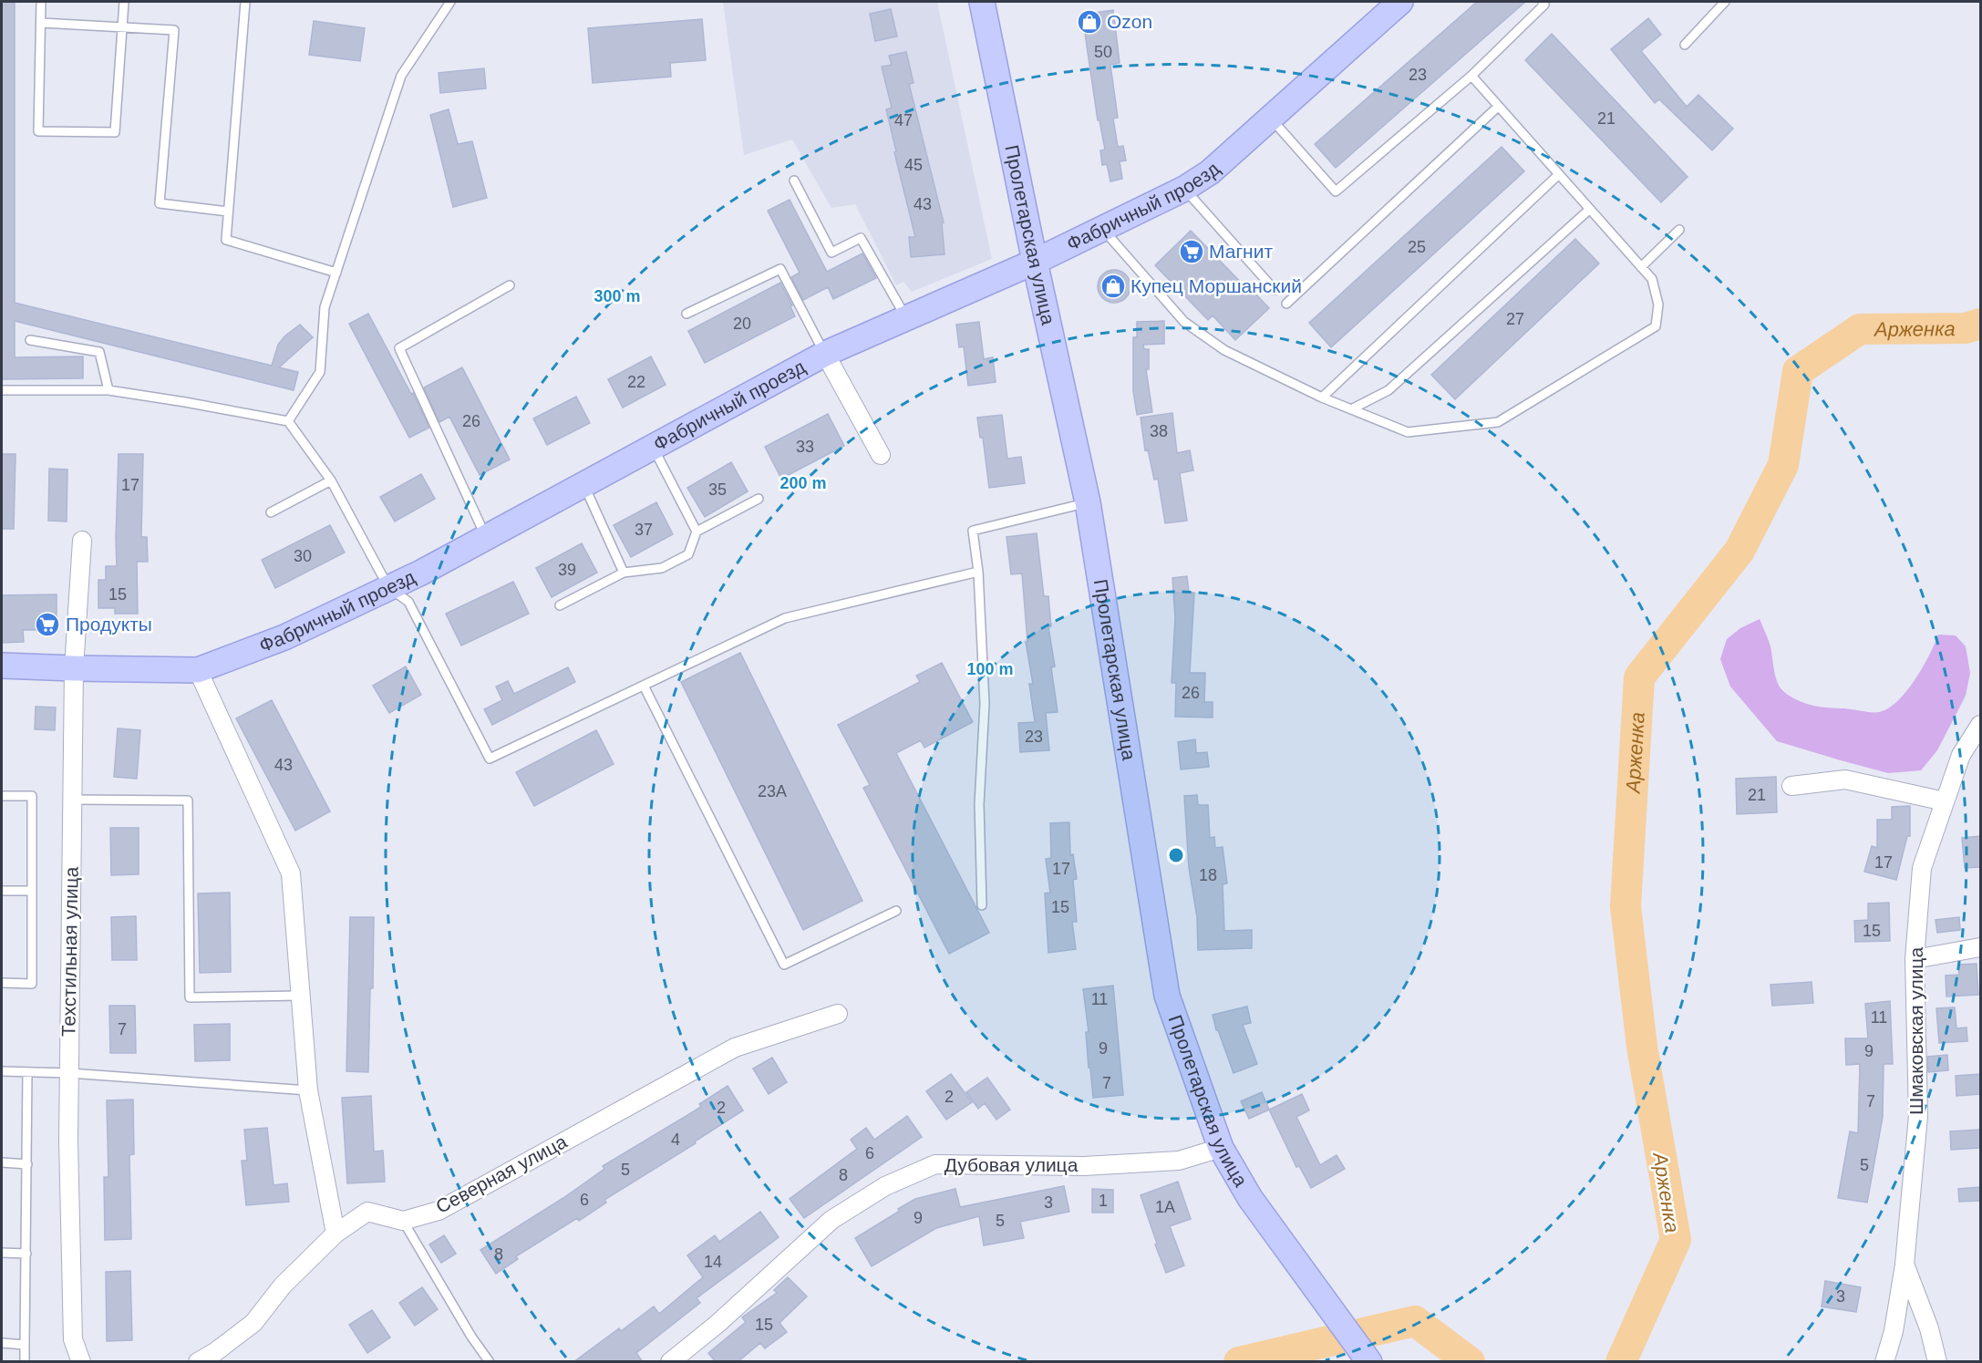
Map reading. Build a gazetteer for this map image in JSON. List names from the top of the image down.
{
  "streets": {
    "street": [
      "Фабричный проезд",
      "Пролетарская улица",
      "Техстильная улица",
      "Шмаковская улица",
      "Дубовая улица",
      "Северная улица"
    ]
  },
  "crossings": [
    ["Фабричный проезд", "Пролетарская улица"],
    ["Фабричный проезд", "Техстильная улица"],
    ["Пролетарская улица", "Дубовая улица"]
  ],
  "water": ["Арженка"],
  "places": {
    "shop": ["Ozon", "Купец Моршанский"],
    "supermarket": ["Магнит", "Продукты"]
  },
  "house_numbers": [
    "50",
    "23",
    "21",
    "47",
    "45",
    "43",
    "25",
    "27",
    "20",
    "22",
    "26",
    "38",
    "33",
    "17",
    "35",
    "37",
    "30",
    "39",
    "15",
    "26",
    "23",
    "43",
    "23А",
    "21",
    "17",
    "17",
    "18",
    "15",
    "15",
    "11",
    "11",
    "7",
    "9",
    "9",
    "7",
    "2",
    "7",
    "2",
    "4",
    "6",
    "5",
    "5",
    "8",
    "6",
    "1",
    "3",
    "1А",
    "9",
    "5",
    "8",
    "14",
    "3",
    "15"
  ],
  "rings": ["300 m", "200 m", "100 m"]
}
